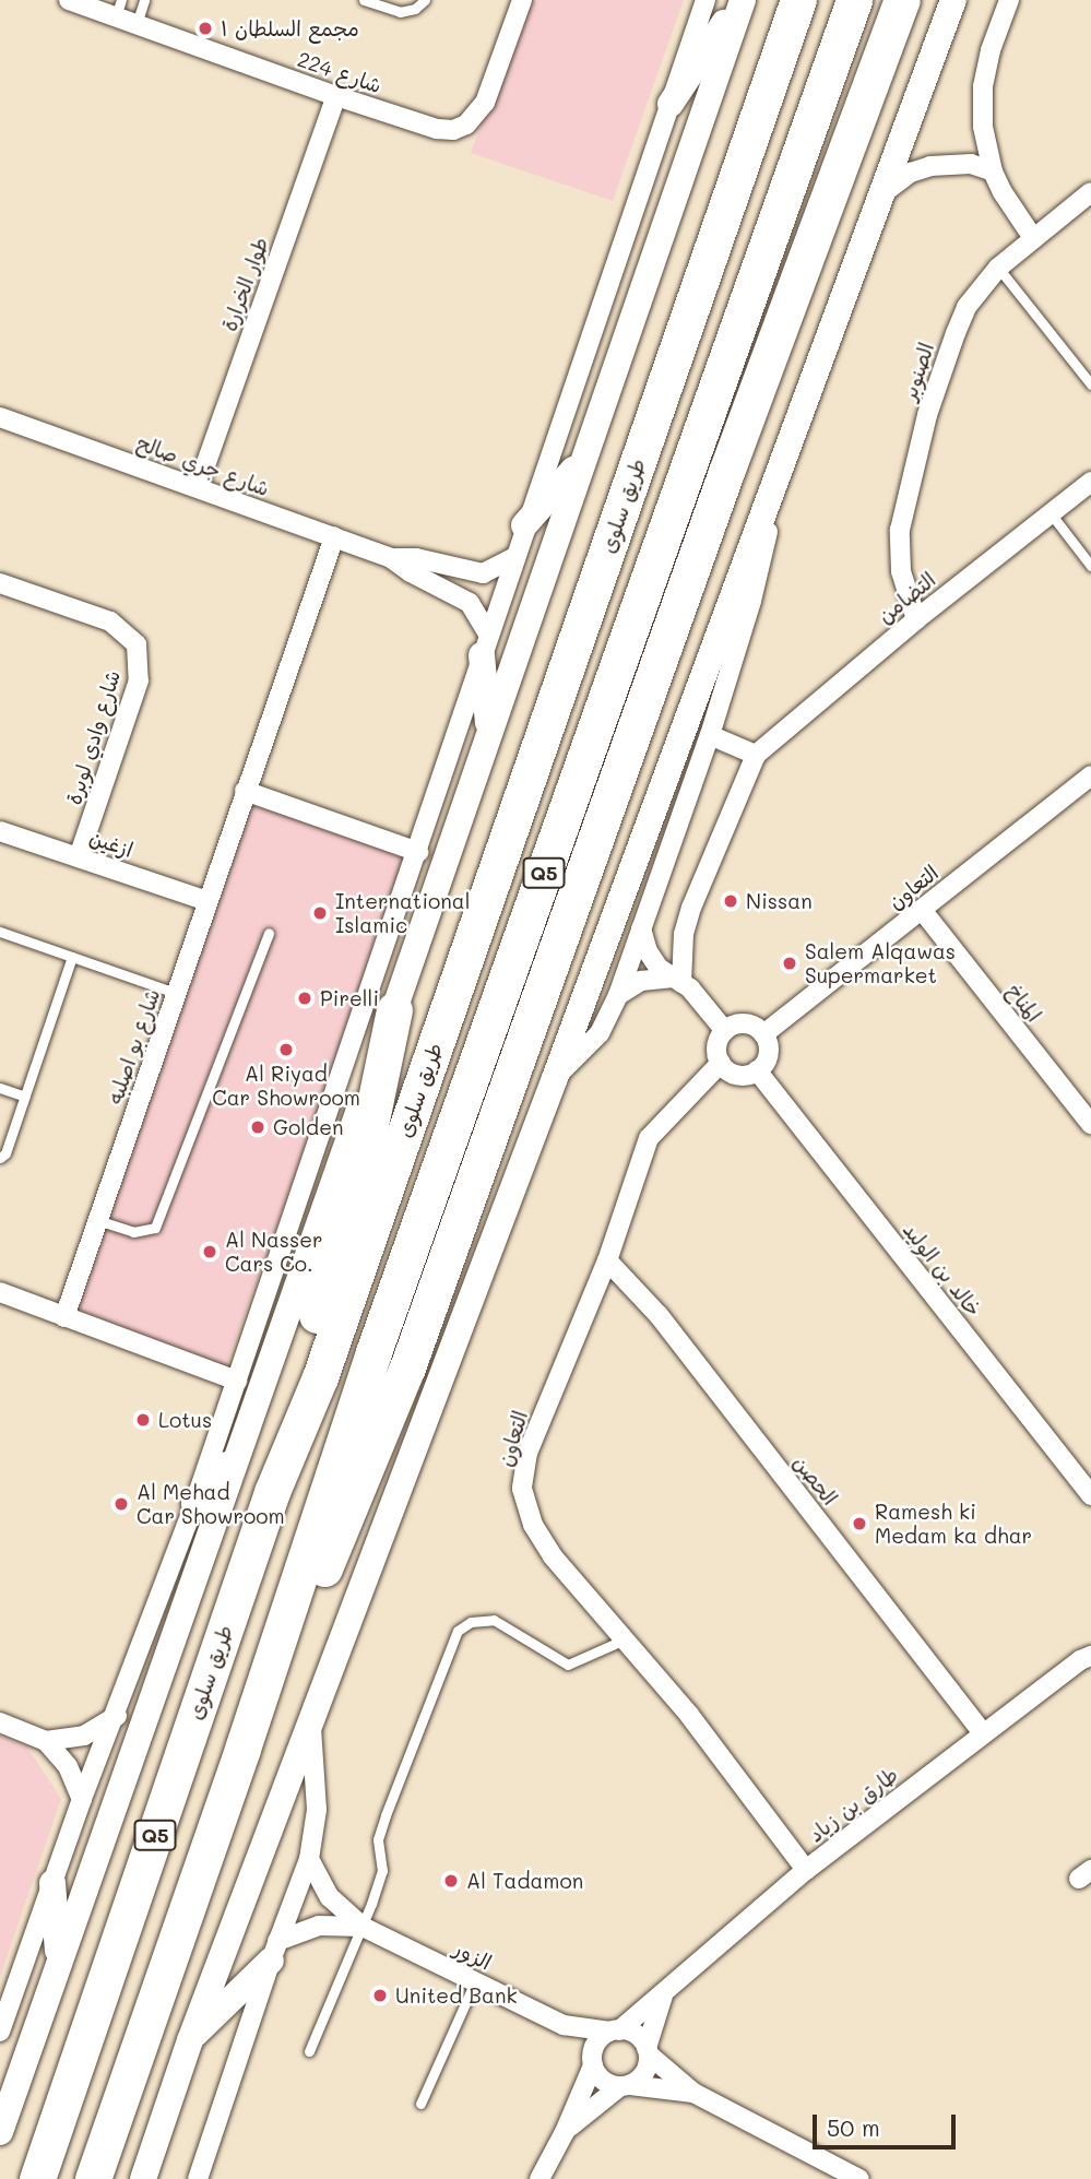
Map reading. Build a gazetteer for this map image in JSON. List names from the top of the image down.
{
  "streets": {
    "highway": ["طريق سلوى", "Q5"],
    "street": [
      "شارع 224",
      "طوار الخرارة",
      "الصنوبر",
      "شارع جري صالح",
      "التضامن",
      "شارع وادي لوبرة",
      "ازغين",
      "التعاون",
      "المناخ",
      "شارع بو اصلبه",
      "خالد بن الوليد",
      "الحصن",
      "طارق بن زياد",
      "الزور"
    ]
  },
  "crossings": [
    ["شارع 224", "طوار الخرارة"],
    ["طوار الخرارة", "شارع جري صالح"],
    ["الصنوبر", "التضامن"],
    ["شارع جري صالح", "شارع بو اصلبه"],
    ["شارع وادي لوبرة", "ازغين"],
    ["ازغين", "شارع بو اصلبه"],
    ["التعاون", "المناخ"],
    ["التعاون", "خالد بن الوليد"],
    ["التعاون", "الحصن"],
    ["التعاون", "طارق بن زياد"],
    ["الحصن", "طارق بن زياد"],
    ["طارق بن زياد", "الزور"]
  ],
  "places": [
    "مجمع السلطان ١",
    "Nissan",
    "International Islamic",
    "Salem Alqawas Supermarket",
    "Pirelli",
    "Al Riyad Car Showroom",
    "Golden",
    "Al Nasser Cars Co.",
    "Lotus",
    "Al Mehad Car Showroom",
    "Ramesh ki Medam ka dhar",
    "Al Tadamon",
    "United Bank"
  ],
  "scale_bar": "50 m"
}
